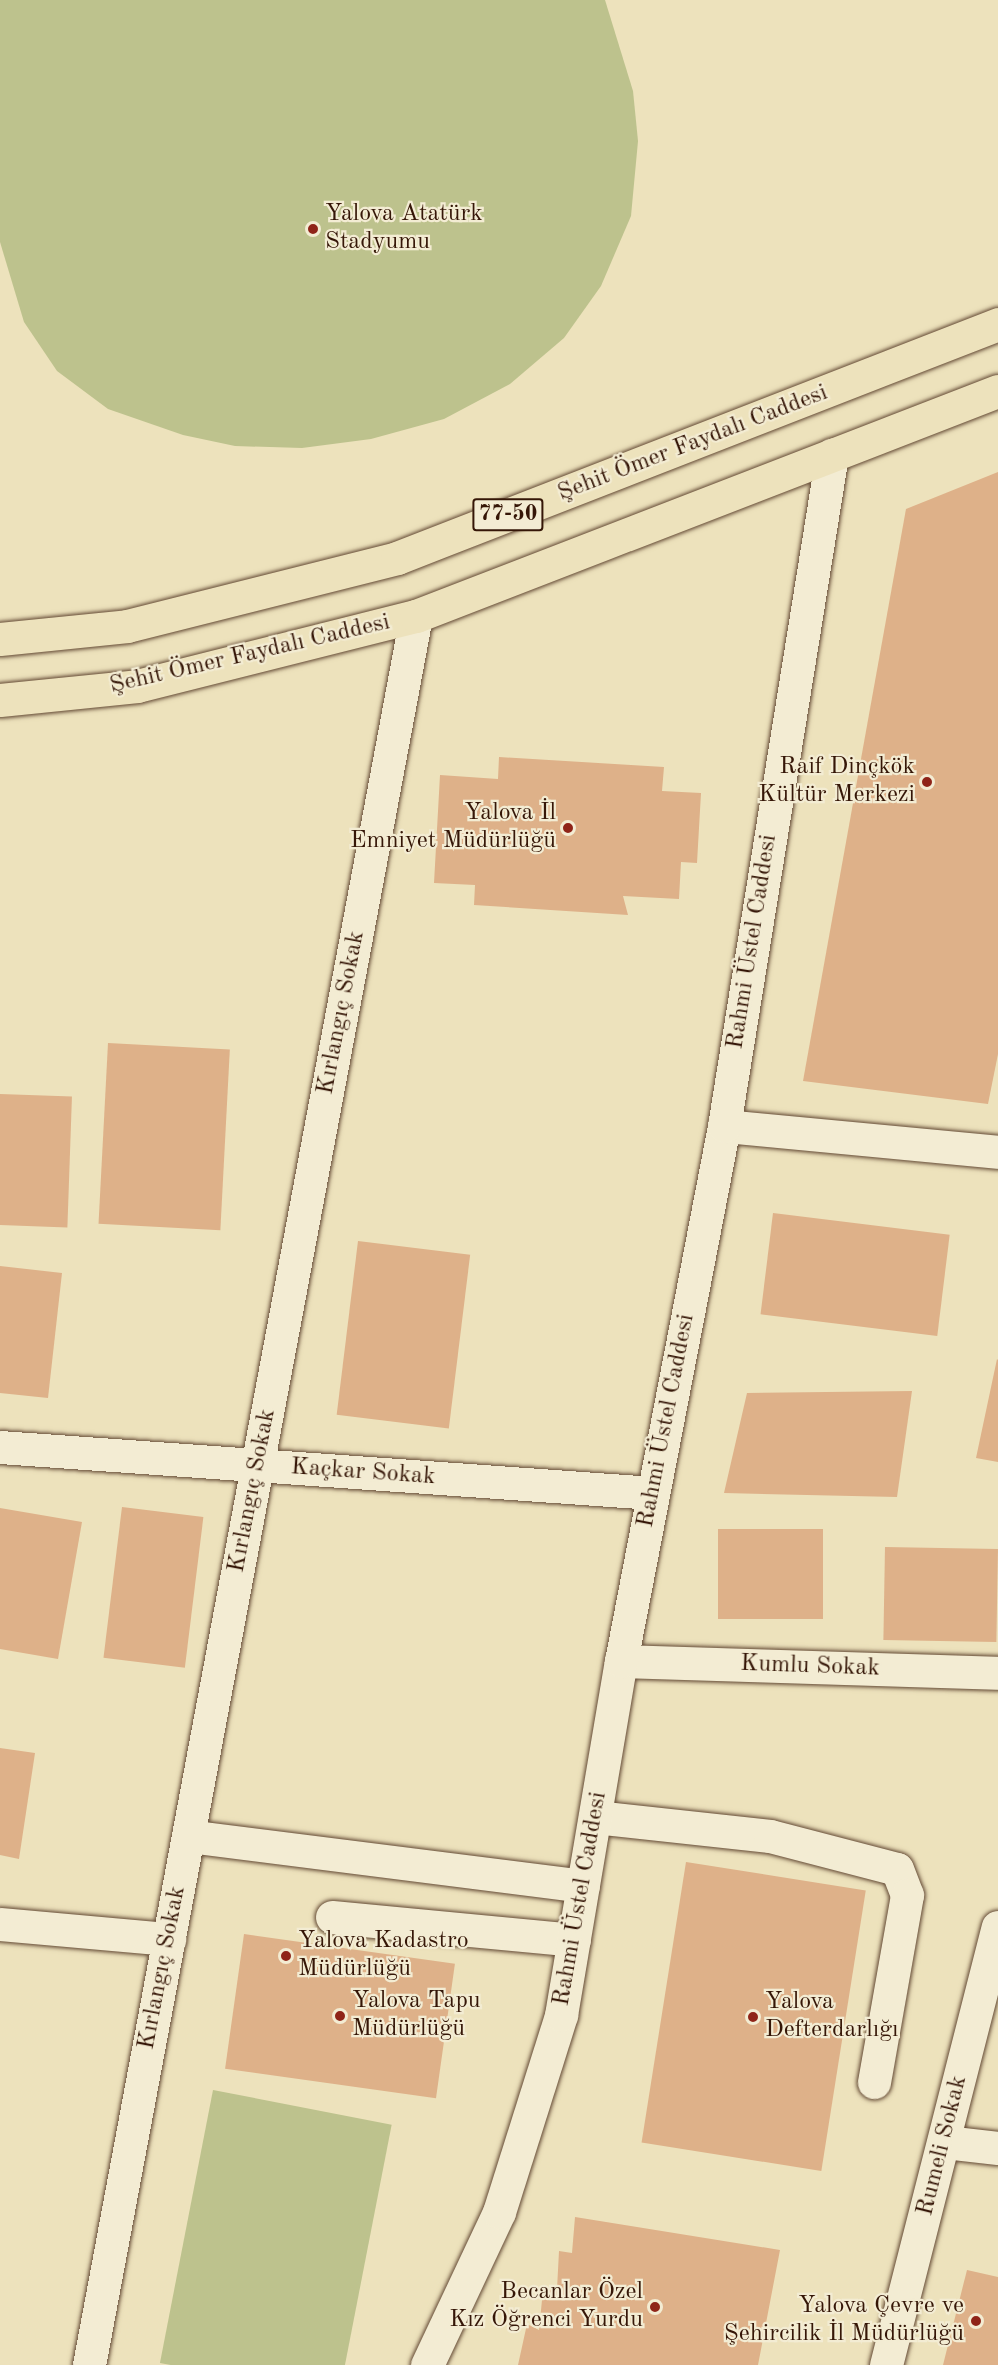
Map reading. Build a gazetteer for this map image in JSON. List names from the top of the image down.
{
  "streets": {
    "main road": ["Şehit Ömer Faydalı Caddesi", "77-50"],
    "street": [
      "Rahmi Üstel Caddesi",
      "Kırlangıç Sokak",
      "Kaçkar Sokak",
      "Kumlu Sokak",
      "Rumeli Sokak"
    ]
  },
  "crossings": [
    ["Şehit Ömer Faydalı Caddesi", "Rahmi Üstel Caddesi"],
    ["Şehit Ömer Faydalı Caddesi", "Kırlangıç Sokak"],
    ["Rahmi Üstel Caddesi", "Kaçkar Sokak"],
    ["Rahmi Üstel Caddesi", "Kumlu Sokak"],
    ["Kırlangıç Sokak", "Kaçkar Sokak"]
  ],
  "places": [
    "Yalova Atatürk Stadyumu",
    "Raif Dinçkök Kültür Merkezi",
    "Yalova İl Emniyet Müdürlüğü",
    "Yalova Kadastro Müdürlüğü",
    "Yalova Tapu Müdürlüğü",
    "Yalova Defterdarlığı",
    "Becanlar Özel Kız Öğrenci Yurdu",
    "Yalova Çevre ve Şehircilik İl Müdürlüğü"
  ]
}
